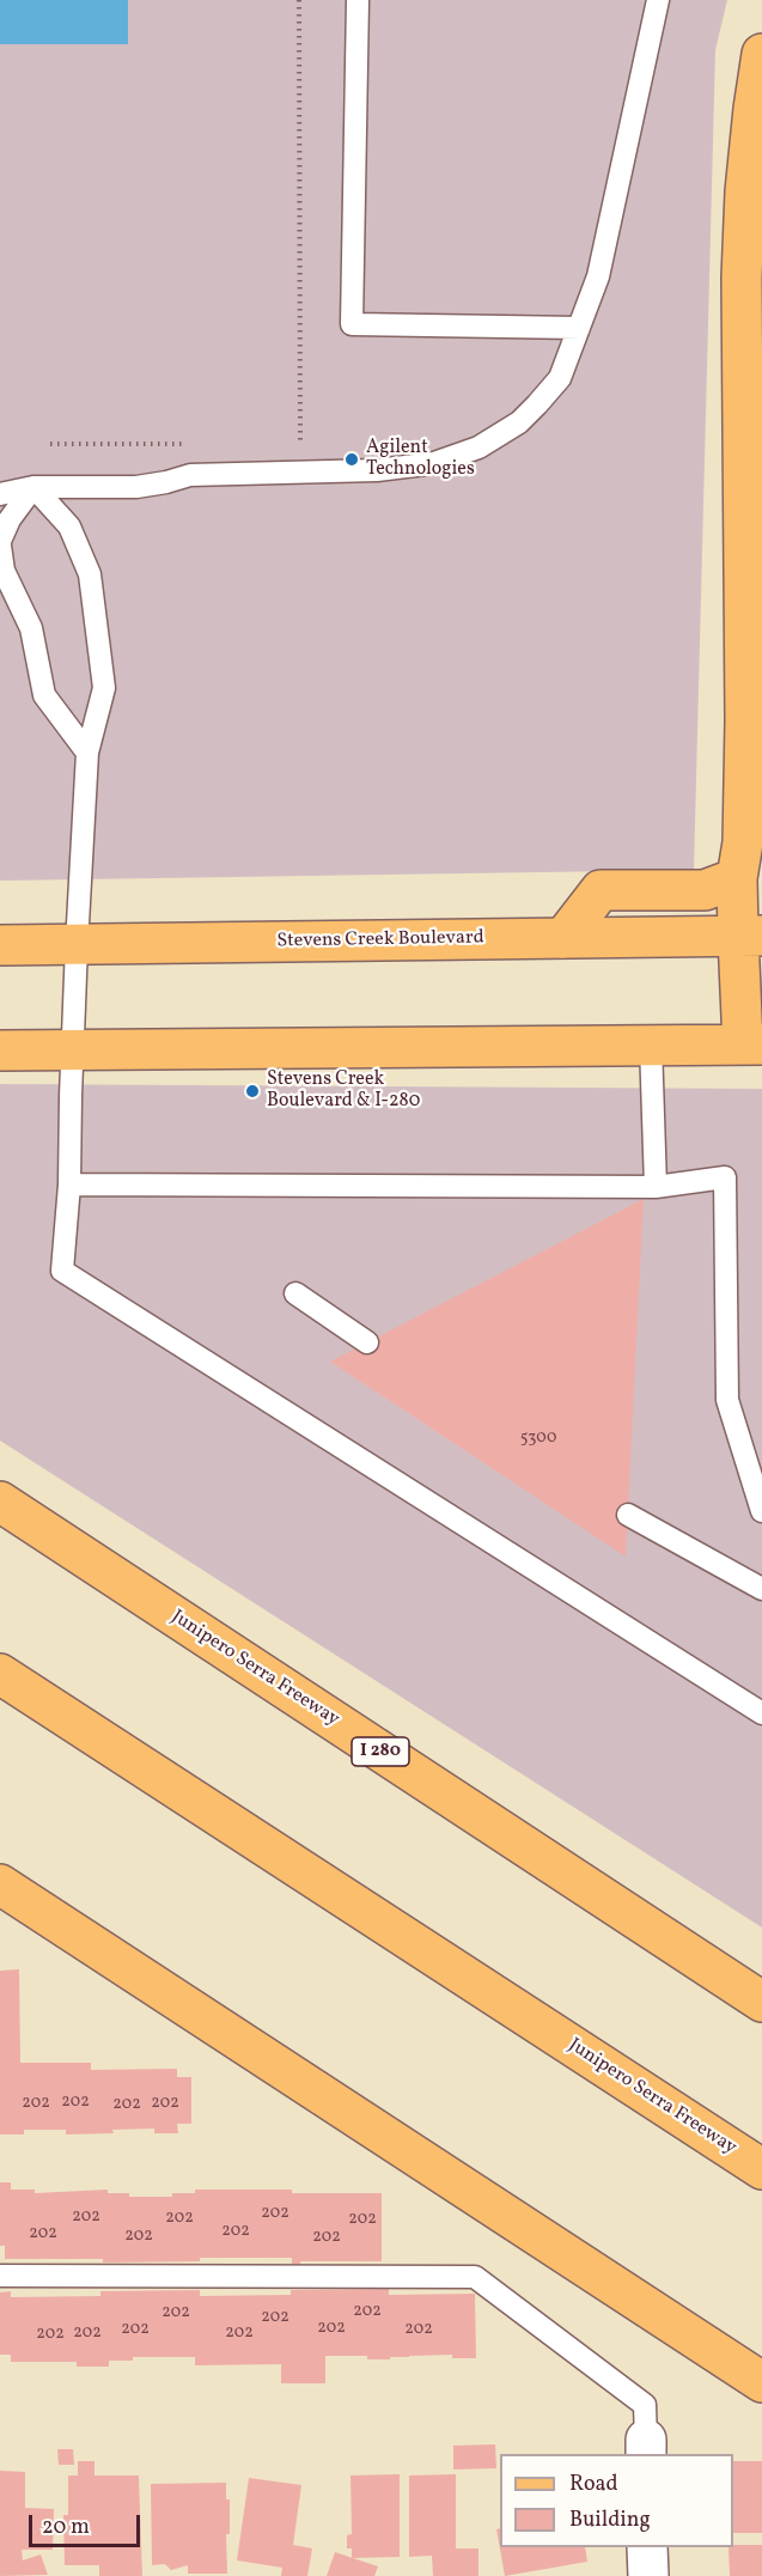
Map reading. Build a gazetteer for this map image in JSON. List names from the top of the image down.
{
  "streets": {
    "main road": ["Stevens Creek Boulevard", "Junipero Serra Freeway", "I 280"]
  },
  "places": ["Agilent Technologies", "Stevens Creek Boulevard & I-280"],
  "house_numbers": [
    "5300",
    "202",
    "202",
    "202",
    "202",
    "202",
    "202",
    "202",
    "202",
    "202",
    "202",
    "202",
    "202",
    "202",
    "202",
    "202",
    "202",
    "202",
    "202",
    "202",
    "202",
    "202"
  ],
  "legend": ["Road", "Building"],
  "scale_bar": "20 m"
}
